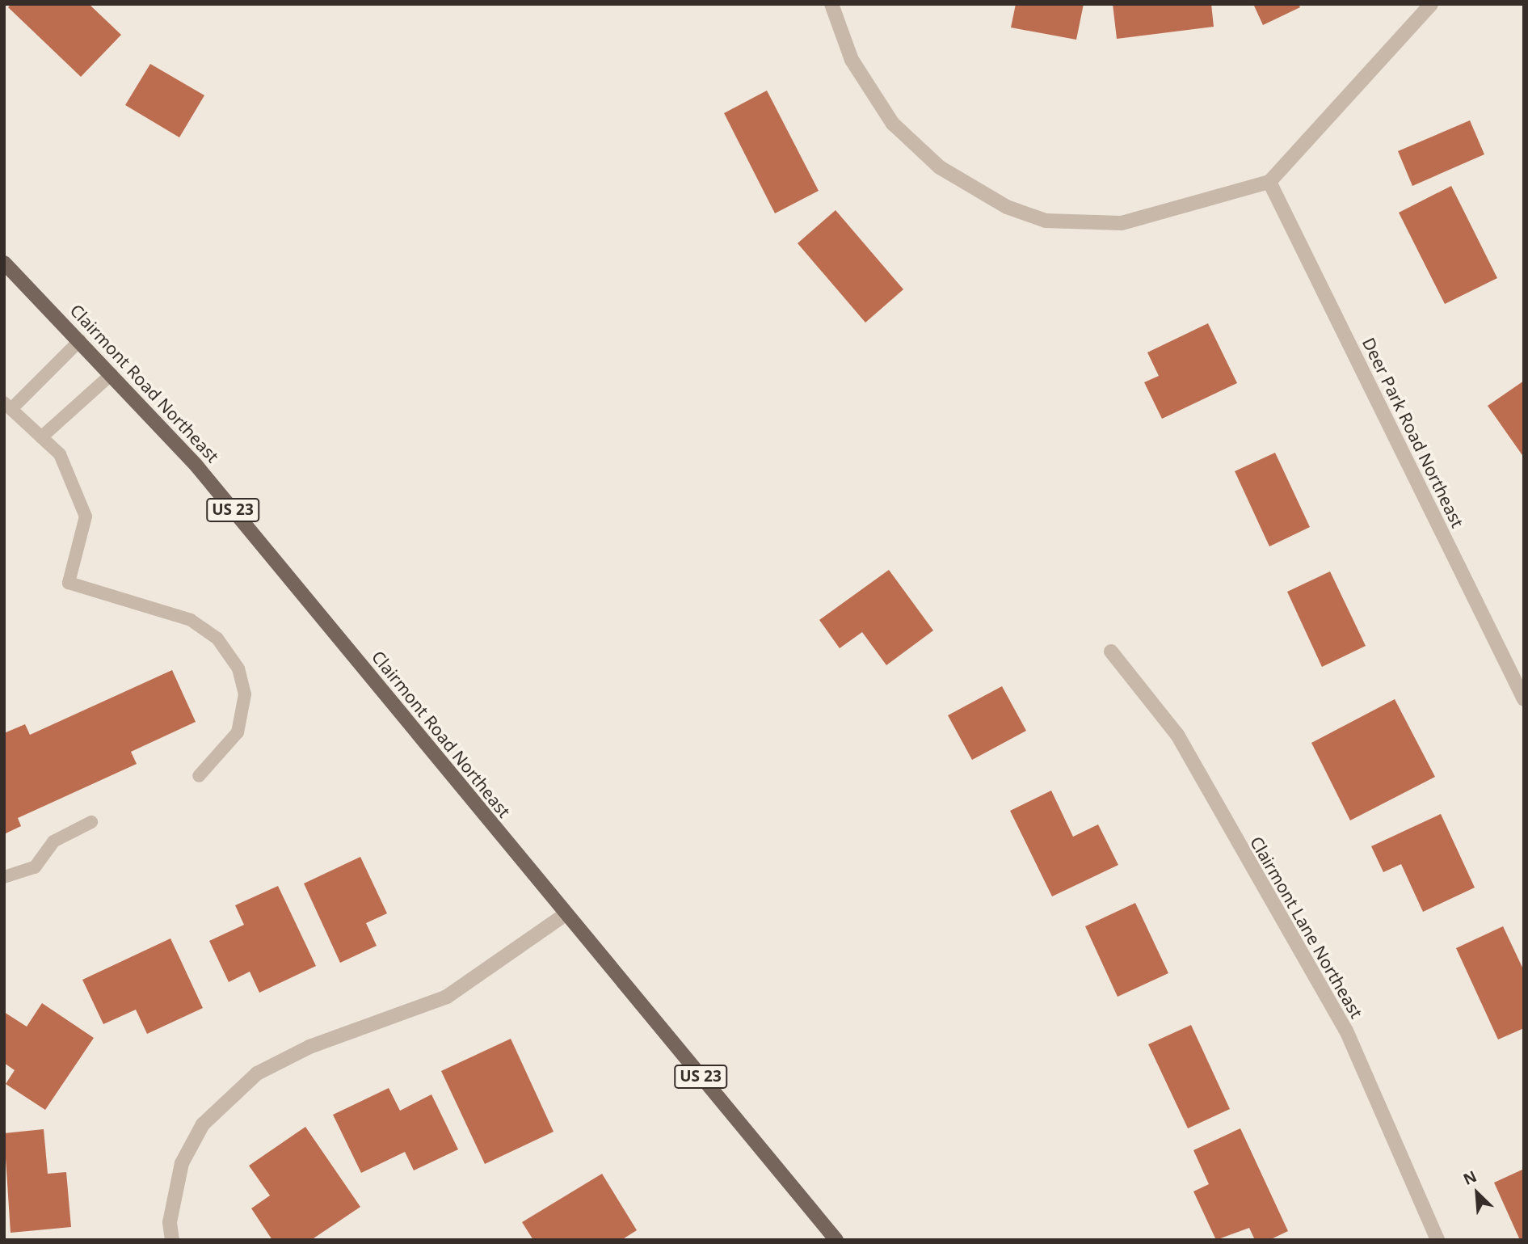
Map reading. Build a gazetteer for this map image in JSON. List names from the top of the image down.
{
  "streets": {
    "main road": ["Clairmont Road Northeast", "US 23"],
    "street": ["Deer Park Road Northeast", "Clairmont Lane Northeast"]
  },
  "north": "top left"
}
